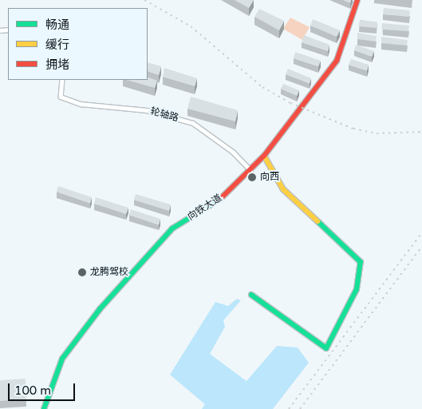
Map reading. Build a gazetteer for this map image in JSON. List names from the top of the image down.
{
  "streets": {
    "street": ["轮轴路", "向铁大道"]
  },
  "crossings": [
    ["轮轴路", "向铁大道"]
  ],
  "places": ["向西", "龙腾驾校"],
  "legend": ["畅通", "缓行", "拥堵"],
  "scale_bar": "100 m"
}
